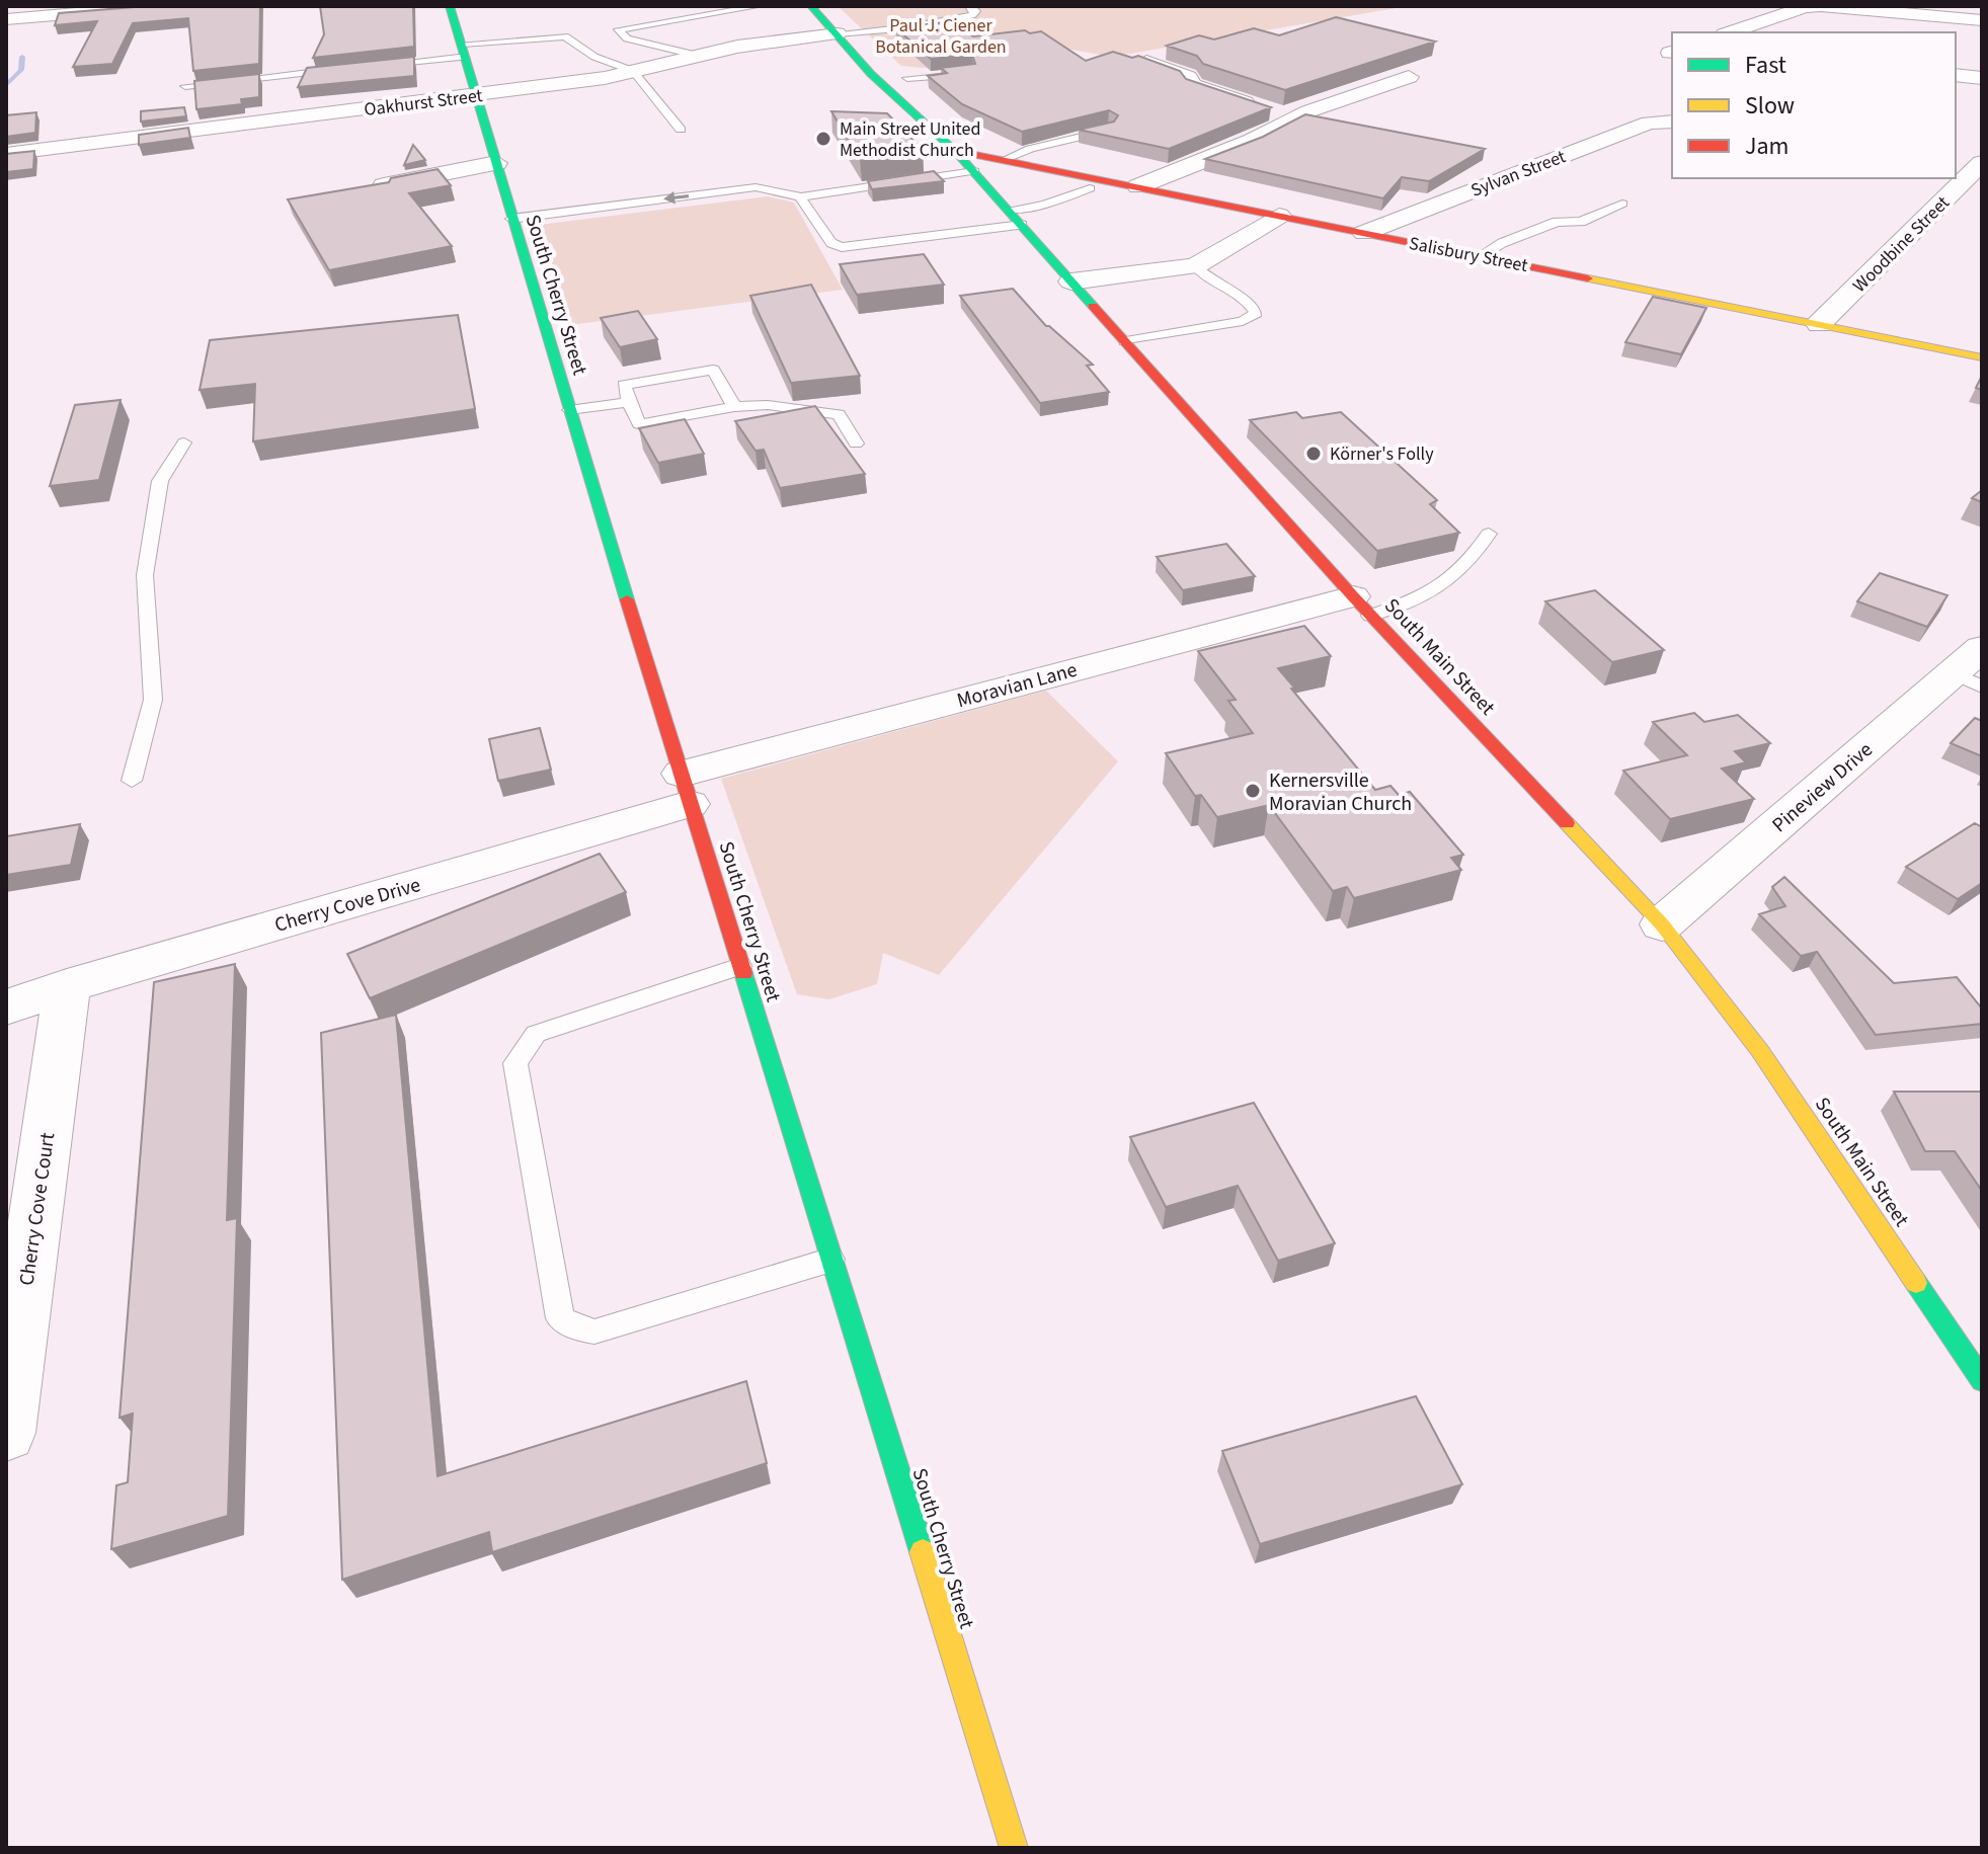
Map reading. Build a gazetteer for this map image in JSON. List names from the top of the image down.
{
  "streets": {
    "main road": ["Salisbury Street", "South Cherry Street", "South Main Street"],
    "street": [
      "Oakhurst Street",
      "Sylvan Street",
      "Woodbine Street",
      "Moravian Lane",
      "Pineview Drive",
      "Cherry Cove Drive",
      "Cherry Cove Court"
    ]
  },
  "crossings": [
    ["Oakhurst Street", "South Cherry Street"],
    ["Oakhurst Street", "South Main Street"],
    ["Sylvan Street", "Salisbury Street"],
    ["Woodbine Street", "Salisbury Street"],
    ["Salisbury Street", "South Main Street"],
    ["South Cherry Street", "Moravian Lane"],
    ["South Cherry Street", "Cherry Cove Drive"],
    ["South Main Street", "Moravian Lane"],
    ["South Main Street", "Pineview Drive"],
    ["Moravian Lane", "Cherry Cove Drive"],
    ["Cherry Cove Drive", "Cherry Cove Court"]
  ],
  "parks": ["Paul J. Ciener Botanical Garden"],
  "places": ["Main Street United Methodist Church", "Körner's Folly", "Kernersville Moravian Church"],
  "legend": ["Fast", "Slow", "Jam"]
}
